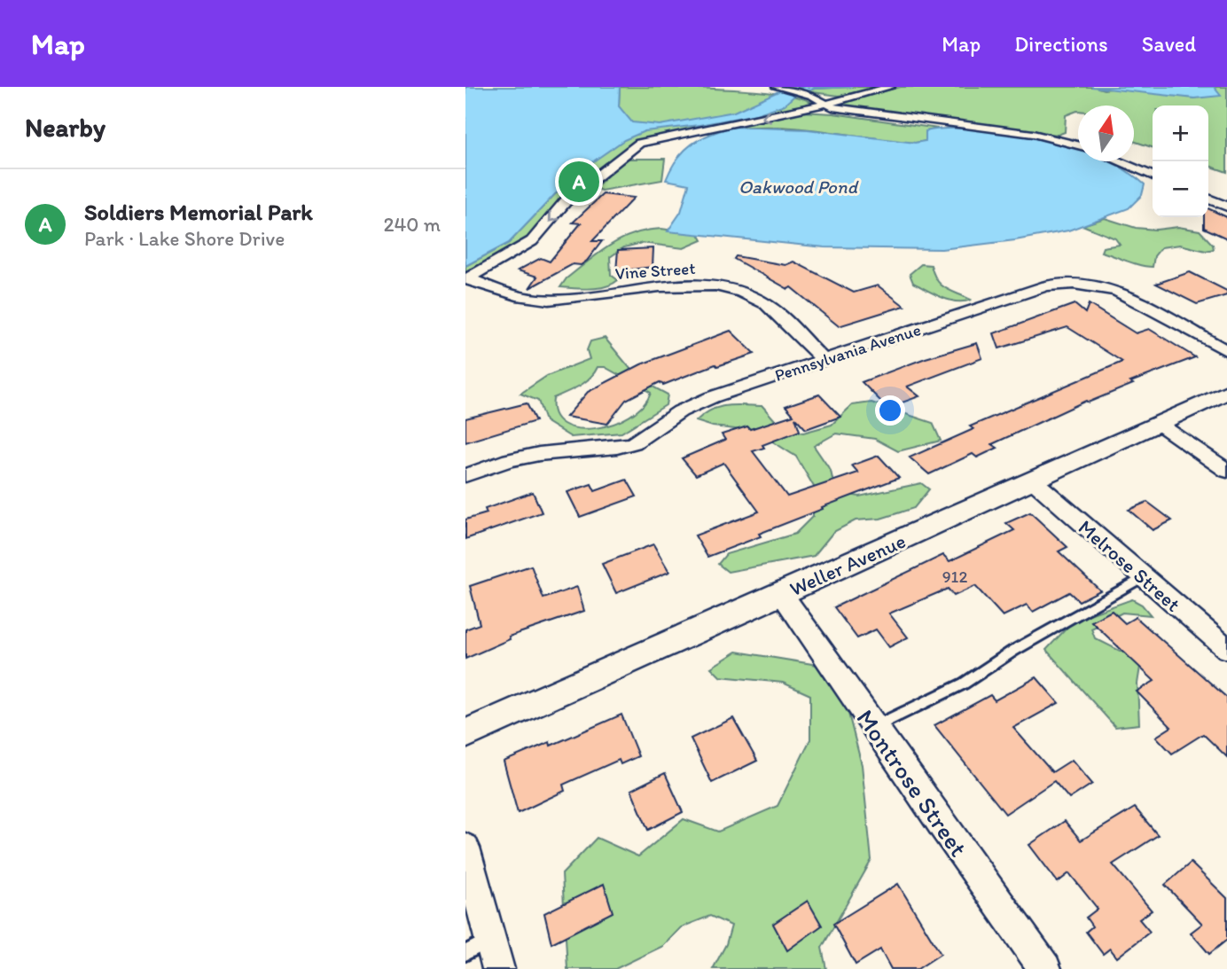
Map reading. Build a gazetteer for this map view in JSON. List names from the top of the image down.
{
  "streets": {
    "street": [
      "Vine Street",
      "Pennsylvania Avenue",
      "Weller Avenue",
      "Melrose Street",
      "Montrose Street"
    ]
  },
  "crossings": [
    ["Vine Street", "Pennsylvania Avenue"],
    ["Weller Avenue", "Melrose Street"],
    ["Weller Avenue", "Montrose Street"]
  ],
  "water": ["Oakwood Pond"],
  "house_numbers": ["912"],
  "north": "top",
  "page": {
    "header": "Map",
    "nav": ["Map", "Directions", "Saved"],
    "heading": "Nearby",
    "map_buttons": ["+", "−"],
    "pins": "A",
    "list": [
      {
        "mark": "A",
        "name": "Soldiers Memorial Park",
        "note": "Park · Lake Shore Drive",
        "value": "240 m"
      }
    ]
  }
}
